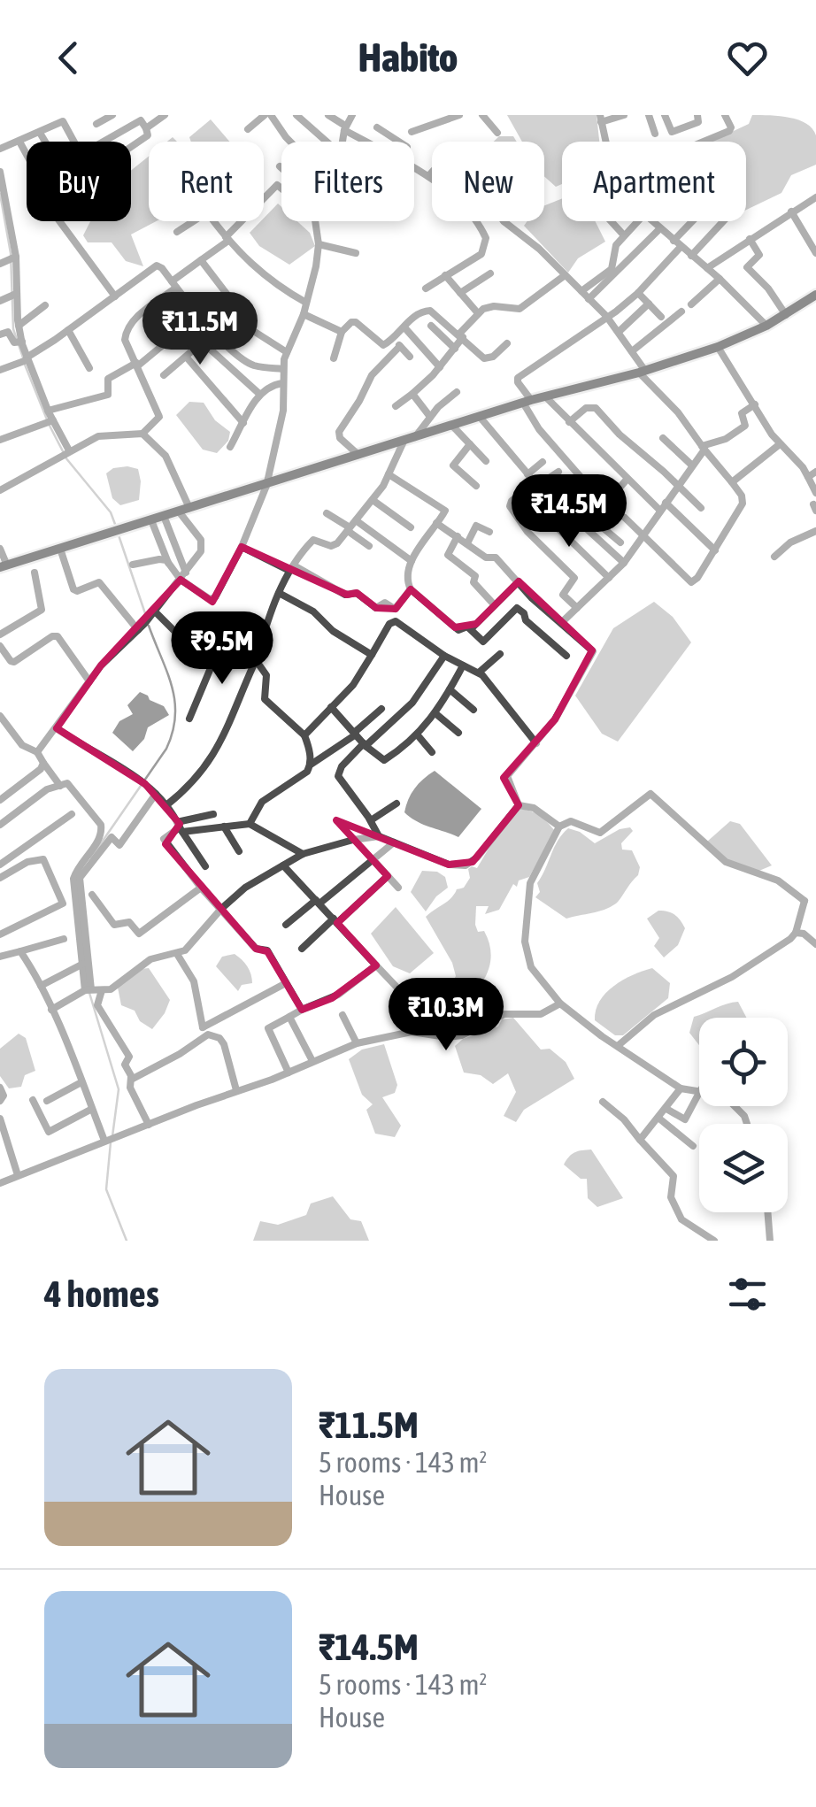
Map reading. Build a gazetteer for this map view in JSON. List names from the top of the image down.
{
  "page": {
    "header": "Habito",
    "chip": [
      "Buy",
      "Rent",
      "Filters",
      "New",
      "Apartment"
    ],
    "price": [
      "₹11.5M",
      "₹14.5M",
      "₹9.5M",
      "₹10.3M"
    ],
    "heading": "4 homes",
    "list": [
      {
        "name": "₹11.5M",
        "note": "5 rooms · 143 m² · House"
      },
      {
        "name": "₹14.5M",
        "note": "5 rooms · 143 m² · House"
      }
    ]
  }
}
